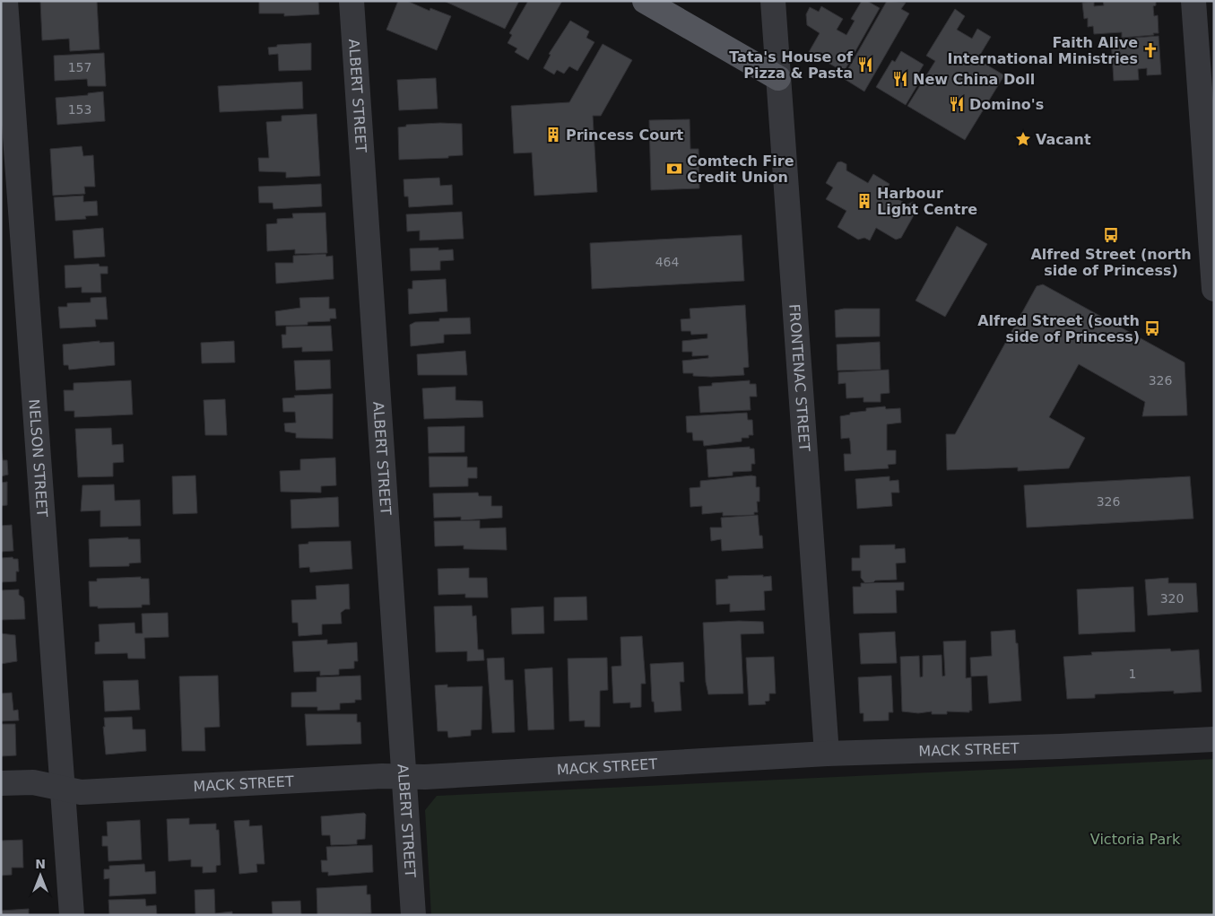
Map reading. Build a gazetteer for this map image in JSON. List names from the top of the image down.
{
  "streets": {
    "street": [
      "ALBERT STREET",
      "FRONTENAC STREET",
      "NELSON STREET",
      "MACK STREET"
    ]
  },
  "crossings": [
    ["ALBERT STREET", "MACK STREET"],
    ["FRONTENAC STREET", "MACK STREET"],
    ["NELSON STREET", "MACK STREET"]
  ],
  "parks": ["Victoria Park"],
  "places": {
    "church": ["Faith Alive International Ministries"],
    "restaurant": ["Tata's House of Pizza & Pasta", "New China Doll", "Domino's"],
    "building": ["Princess Court", "Harbour Light Centre"],
    "place": ["Vacant"],
    "bank": ["Comtech Fire Credit Union"],
    "bus stop": ["Alfred Street (north side of Princess)", "Alfred Street (south side of Princess)"]
  },
  "house_numbers": [
    "157",
    "153",
    "464",
    "326",
    "326",
    "320",
    "1"
  ],
  "north": "top"
}
